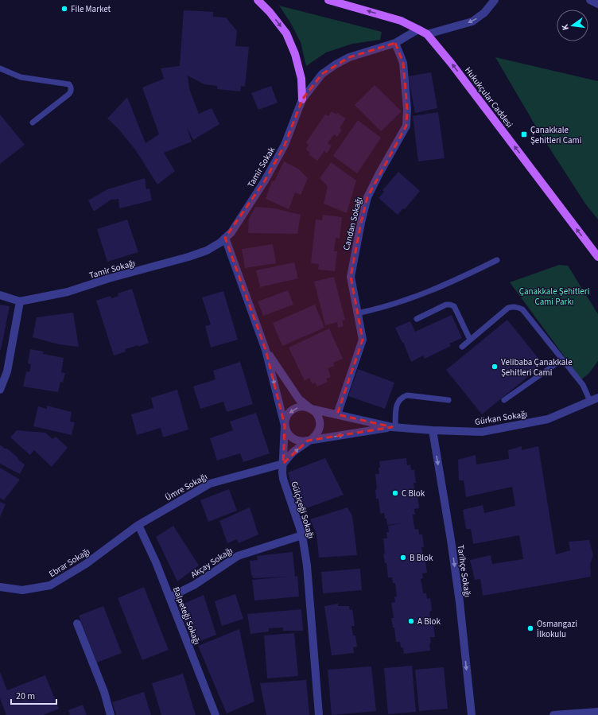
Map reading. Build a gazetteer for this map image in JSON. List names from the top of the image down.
{
  "streets": {
    "main road": ["Hukukçular Caddesi"],
    "street": [
      "Tamir Sokak",
      "Candan Sokağı",
      "Tamir Sokağı",
      "Gürkan Sokağı",
      "Ümre Sokağı",
      "Gülçiçeği Sokağı",
      "Ebrar Sokağı",
      "Akçay Sokağı",
      "Tarihçe Sokağı",
      "Balpeteği Sokağı"
    ]
  },
  "crossings": [
    ["Hukukçular Caddesi", "Tamir Sokak"],
    ["Tamir Sokak", "Candan Sokağı"],
    ["Tamir Sokak", "Tamir Sokağı"],
    ["Tamir Sokak", "Gülçiçeği Sokağı"],
    ["Candan Sokağı", "Gürkan Sokağı"],
    ["Tamir Sokağı", "Gülçiçeği Sokağı"],
    ["Gürkan Sokağı", "Gülçiçeği Sokağı"],
    ["Gürkan Sokağı", "Tarihçe Sokağı"],
    ["Ümre Sokağı", "Gülçiçeği Sokağı"],
    ["Ümre Sokağı", "Ebrar Sokağı"],
    ["Ümre Sokağı", "Balpeteği Sokağı"],
    ["Gülçiçeği Sokağı", "Akçay Sokağı"],
    ["Ebrar Sokağı", "Balpeteği Sokağı"],
    ["Akçay Sokağı", "Balpeteği Sokağı"]
  ],
  "one_way": ["Hukukçular Caddesi", "Tarihçe Sokağı"],
  "parks": ["Çanakkale Şehitleri Cami Parkı"],
  "places": {
    "other": [
      "File Market",
      "Velibaba Çanakkale Şehitleri Cami",
      "C Blok",
      "B Blok",
      "A Blok",
      "Osmangazi İlkokulu"
    ],
    "transit": ["Çanakkale Şehitleri Cami"]
  },
  "scale_bar": "20 m",
  "north": "left"
}
